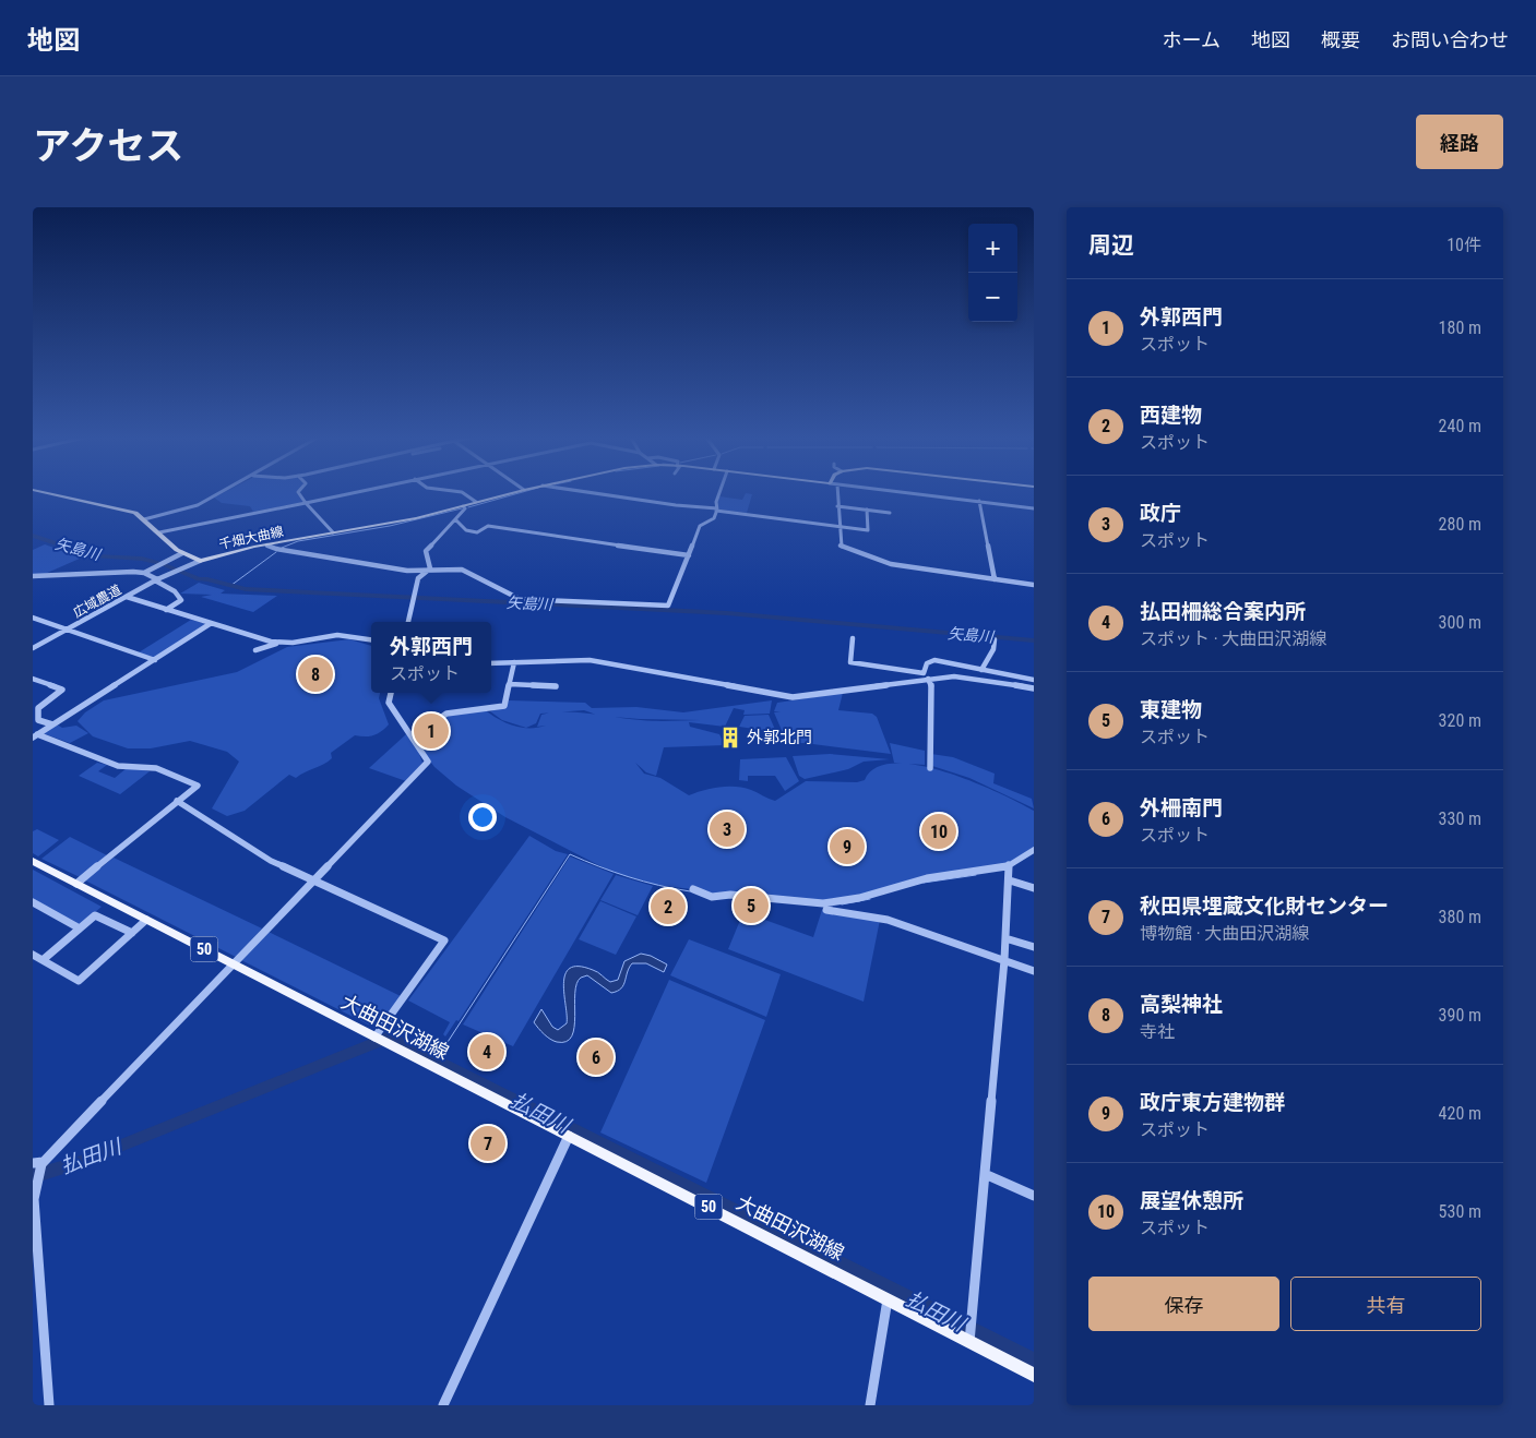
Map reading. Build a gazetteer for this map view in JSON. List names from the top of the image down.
{
  "streets": {
    "main road": ["千畑大曲線", "50", "大曲田沢湖線"],
    "street": ["広域農道"]
  },
  "crossings": [
    ["千畑大曲線", "広域農道"]
  ],
  "water": ["矢島川", "払田川"],
  "places": {
    "building": ["外郭北門"]
  },
  "page": {
    "header": "地図",
    "nav": [
      "ホーム",
      "地図",
      "概要",
      "お問い合わせ"
    ],
    "title": "アクセス",
    "buttons": [
      "経路",
      ["保存", "共有"]
    ],
    "heading": ["周辺", "10件"],
    "map_buttons": ["+", "−"],
    "list": [
      {
        "mark": "1",
        "name": "外郭西門",
        "note": "スポット",
        "value": "180 m"
      },
      {
        "mark": "2",
        "name": "西建物",
        "note": "スポット",
        "value": "240 m"
      },
      {
        "mark": "3",
        "name": "政庁",
        "note": "スポット",
        "value": "280 m"
      },
      {
        "mark": "4",
        "name": "払田柵総合案内所",
        "note": "スポット · 大曲田沢湖線",
        "value": "300 m"
      },
      {
        "mark": "5",
        "name": "東建物",
        "note": "スポット",
        "value": "320 m"
      },
      {
        "mark": "6",
        "name": "外柵南門",
        "note": "スポット",
        "value": "330 m"
      },
      {
        "mark": "7",
        "name": "秋田県埋蔵文化財センター",
        "note": "博物館 · 大曲田沢湖線",
        "value": "380 m"
      },
      {
        "mark": "8",
        "name": "高梨神社",
        "note": "寺社",
        "value": "390 m"
      },
      {
        "mark": "9",
        "name": "政庁東方建物群",
        "note": "スポット",
        "value": "420 m"
      },
      {
        "mark": "10",
        "name": "展望休憩所",
        "note": "スポット",
        "value": "530 m"
      }
    ],
    "popup": ["外郭西門", "スポット"],
    "pins": [
      "8",
      "1",
      "3",
      "10",
      "9",
      "5",
      "2",
      "4",
      "6",
      "7"
    ]
  }
}
